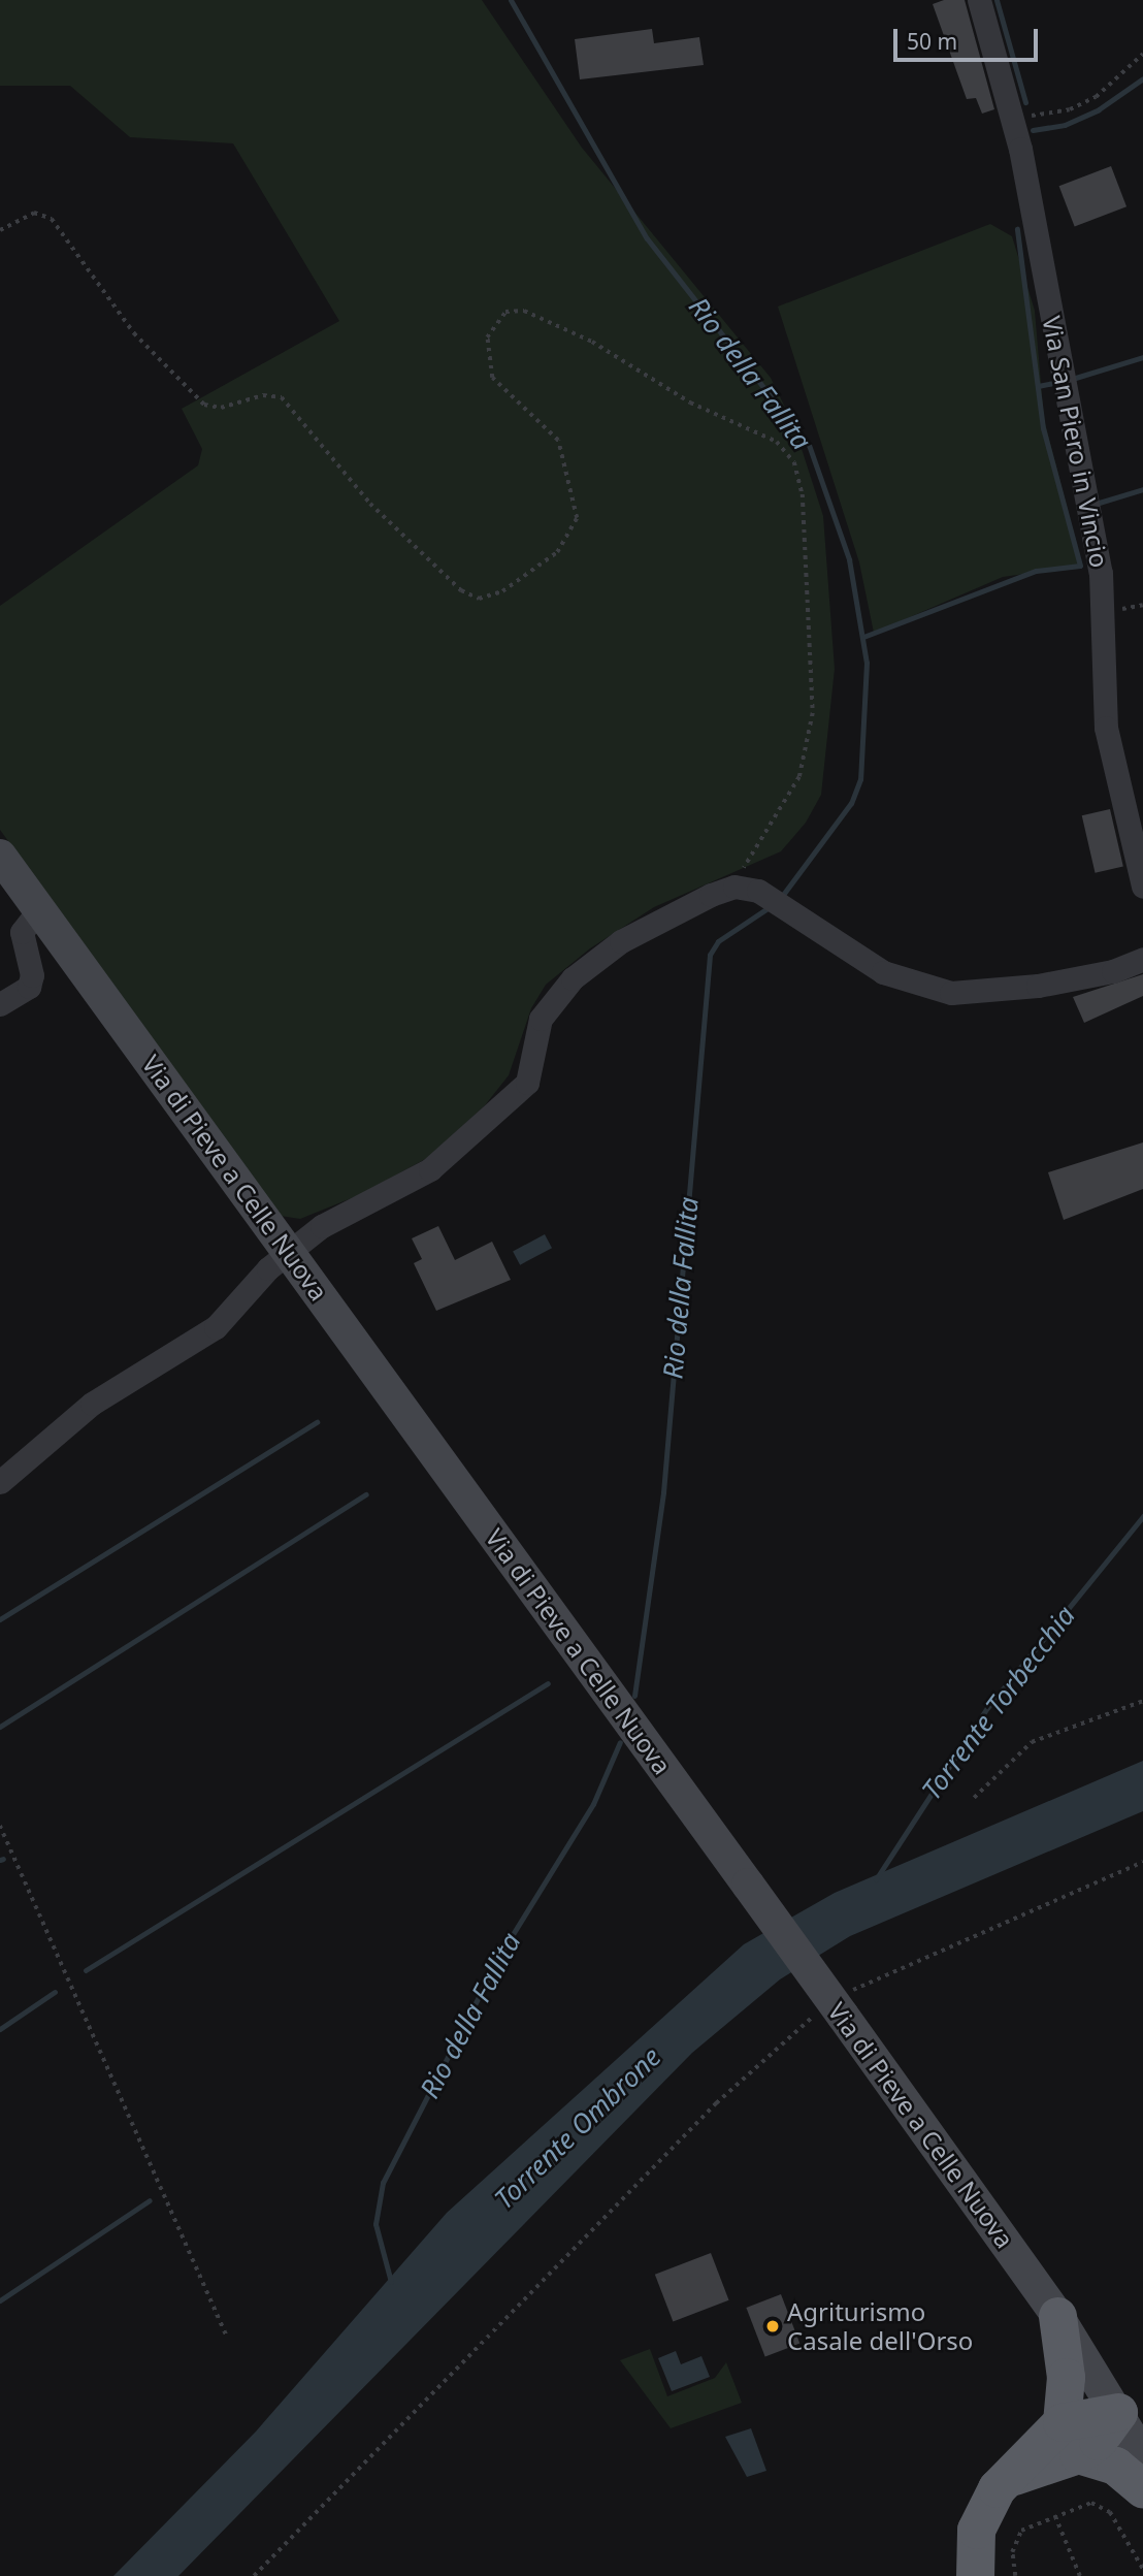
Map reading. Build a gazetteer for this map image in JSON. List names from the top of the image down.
{
  "streets": {
    "main road": ["Via di Pieve a Celle Nuova"],
    "street": ["Via San Piero in Vincio"]
  },
  "water": ["Rio della Fallita", "Torrente Torbecchia", "Torrente Ombrone"],
  "places": ["Agriturismo Casale dell'Orso"],
  "scale_bar": "50 m"
}
